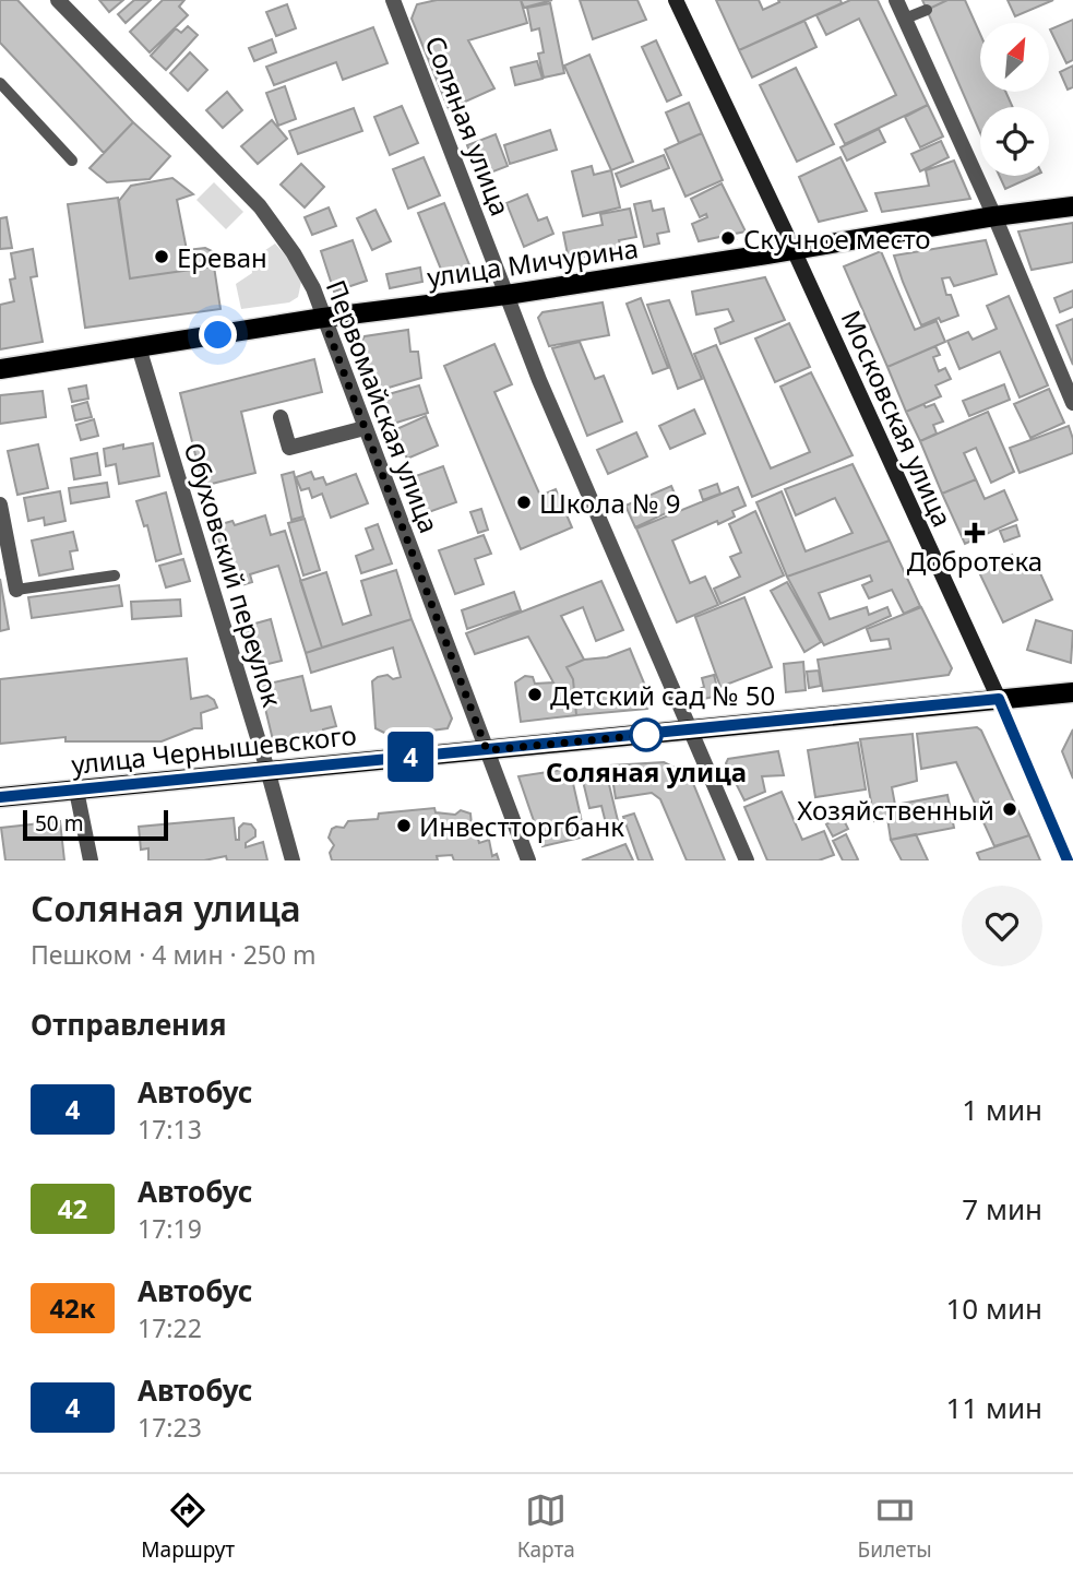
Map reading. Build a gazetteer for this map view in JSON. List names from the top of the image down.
{
  "streets": {
    "main road": ["улица Мичурина", "Московская улица", "улица Чернышевского"],
    "street": ["Соляная улица", "Первомайская улица", "Обуховский переулок"]
  },
  "crossings": [
    ["Соляная улица", "улица Мичурина"],
    ["Соляная улица", "улица Чернышевского"],
    ["улица Мичурина", "Первомайская улица"],
    ["улица Мичурина", "Московская улица"],
    ["улица Мичурина", "Обуховский переулок"],
    ["Первомайская улица", "улица Чернышевского"],
    ["Московская улица", "улица Чернышевского"],
    ["Обуховский переулок", "улица Чернышевского"]
  ],
  "places": {
    "other": [
      "Скучное место",
      "Ереван",
      "Школа № 9",
      "Детский сад № 50",
      "Соляная улица",
      "Хозяйственный",
      "Инвестторгбанк"
    ],
    "health": ["Добротека"]
  },
  "lines": ["bus line 4"],
  "scale_bar": "50 m",
  "north": "top right",
  "page": {
    "on_map": "4",
    "scale": "50 m",
    "heading": [
      ["Соляная улица", "Пешком · 4 мин · 250 m"],
      "Отправления"
    ],
    "list": [
      {
        "mark": "4",
        "name": "Автобус",
        "note": "17:13",
        "value": "1 мин"
      },
      {
        "mark": "42",
        "name": "Автобус",
        "note": "17:19",
        "value": "7 мин"
      },
      {
        "mark": "42к",
        "name": "Автобус",
        "note": "17:22",
        "value": "10 мин"
      },
      {
        "mark": "4",
        "name": "Автобус",
        "note": "17:23",
        "value": "11 мин"
      }
    ],
    "tabs": ["Маршрут", "Карта", "Билеты"]
  }
}
